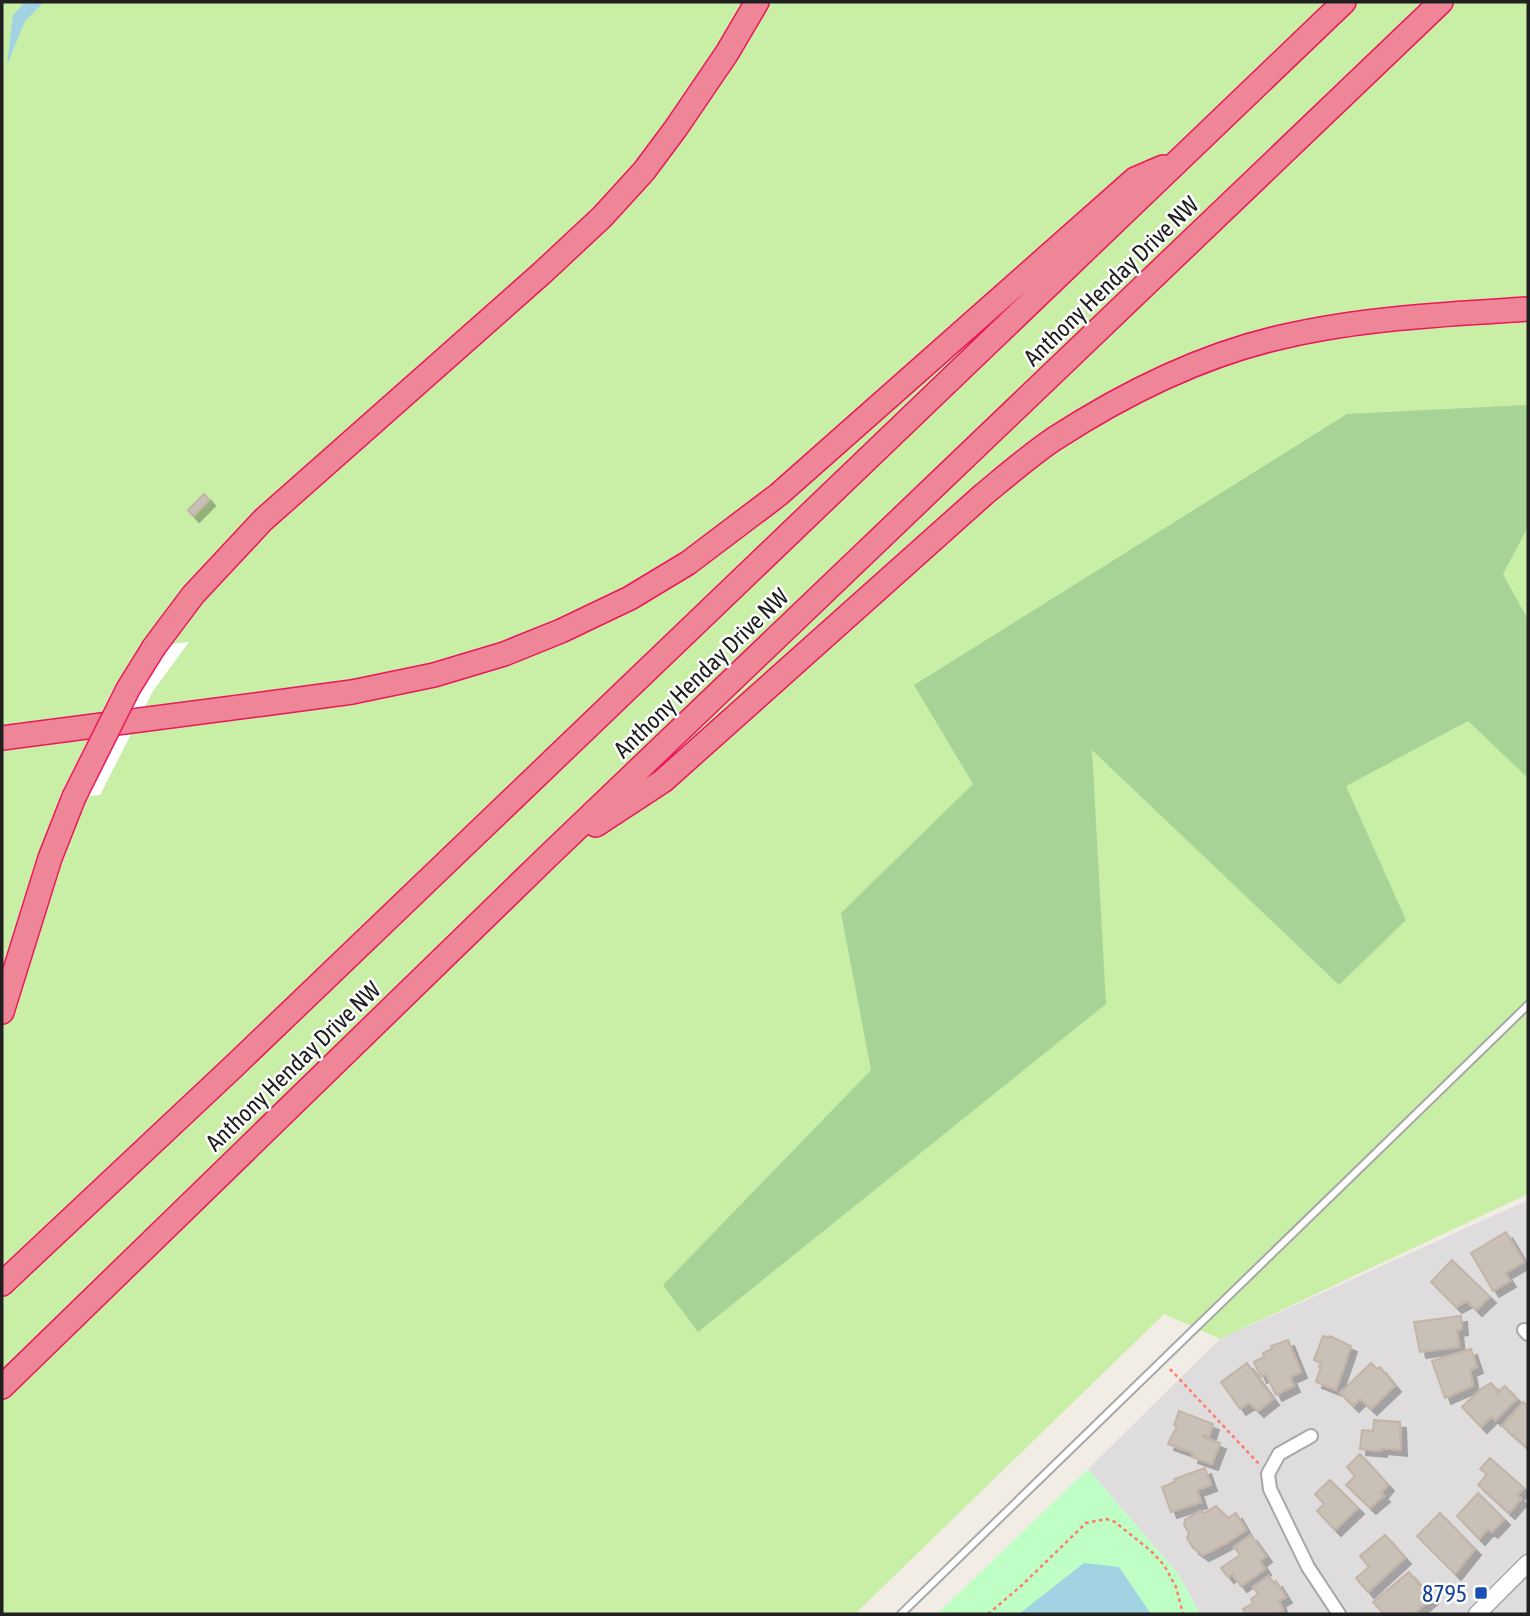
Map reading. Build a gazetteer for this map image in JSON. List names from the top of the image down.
{
  "streets": {
    "highway": ["Anthony Henday Drive NW"]
  },
  "places": {
    "transit": ["8795"]
  }
}
